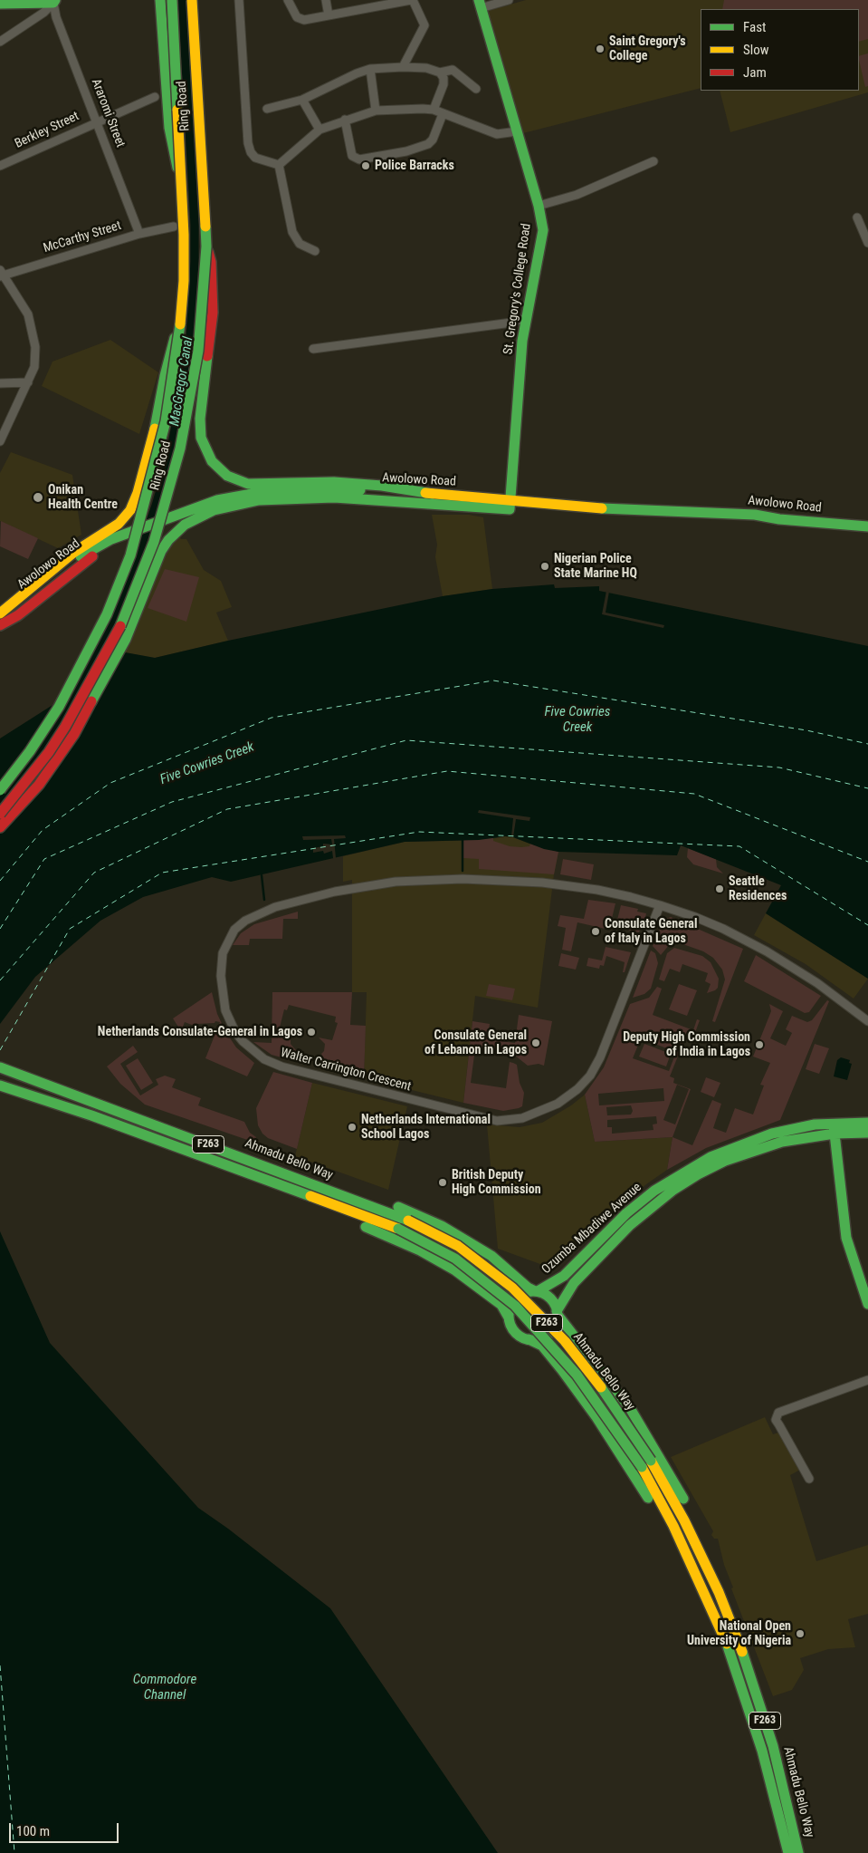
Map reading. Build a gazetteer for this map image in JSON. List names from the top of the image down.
{
  "streets": {
    "main road": [
      "Ring Road",
      "St. Gregory's College Road",
      "Awolowo Road",
      "F263",
      "Ahmadu Bello Way",
      "Ozumba Mbadiwe Avenue"
    ],
    "street": [
      "Araromi Street",
      "Berkley Street",
      "McCarthy Street",
      "Walter Carrington Crescent"
    ]
  },
  "crossings": [
    ["Araromi Street", "Berkley Street"],
    ["Araromi Street", "McCarthy Street"],
    ["St. Gregory's College Road", "Awolowo Road"]
  ],
  "water": ["MacGregor Canal", "Five Cowries Creek", "Commodore Channel"],
  "places": [
    "Saint Gregory's College",
    "Police Barracks",
    "Onikan Health Centre",
    "Nigerian Police State Marine HQ",
    "Seattle Residences",
    "Consulate General of Italy in Lagos",
    "Netherlands Consulate-General in Lagos",
    "Consulate General of Lebanon in Lagos",
    "Deputy High Commission of India in Lagos",
    "Netherlands International School Lagos",
    "British Deputy High Commission",
    "National Open University of Nigeria"
  ],
  "legend": ["Fast", "Slow", "Jam"],
  "scale_bar": "100 m"
}
